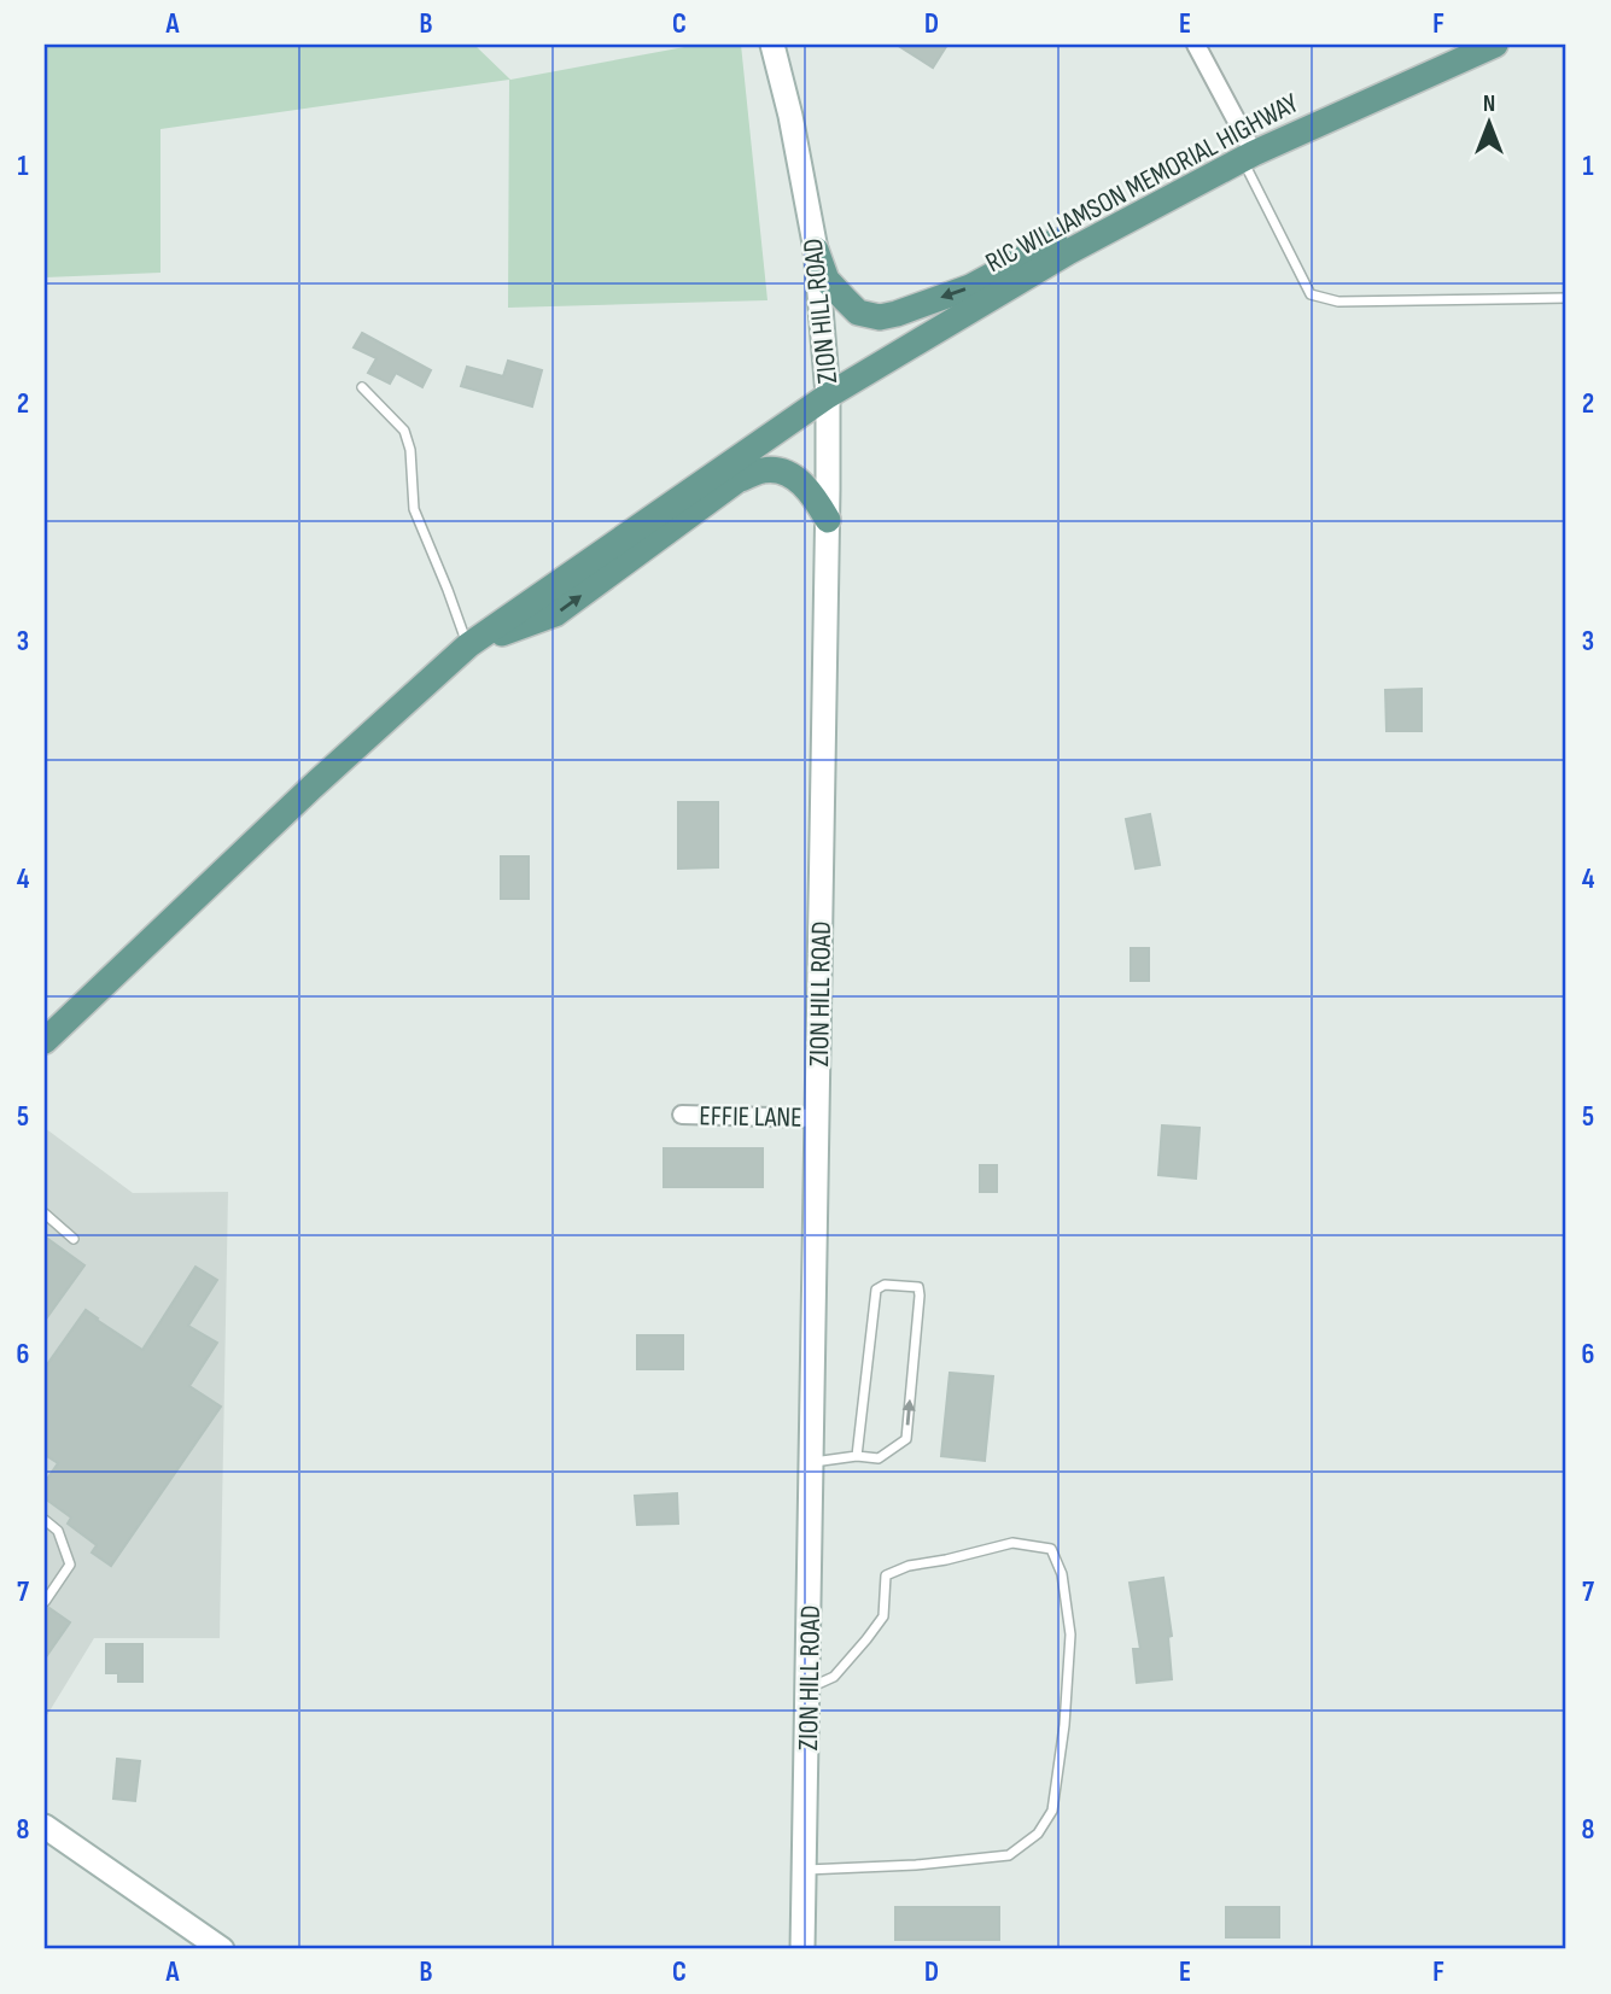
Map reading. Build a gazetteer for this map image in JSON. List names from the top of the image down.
{
  "streets": {
    "main road": ["RIC WILLIAMSON MEMORIAL HIGHWAY", "ZION HILL ROAD"],
    "street": ["EFFIE LANE"]
  },
  "crossings": [
    ["RIC WILLIAMSON MEMORIAL HIGHWAY", "ZION HILL ROAD"],
    ["ZION HILL ROAD", "EFFIE LANE"]
  ],
  "north": "top",
  "grid": {
    "columns": [
      "A",
      "B",
      "C",
      "D",
      "E",
      "F"
    ],
    "rows": [
      "1",
      "2",
      "3",
      "4",
      "5",
      "6",
      "7",
      "8"
    ]
  }
}
